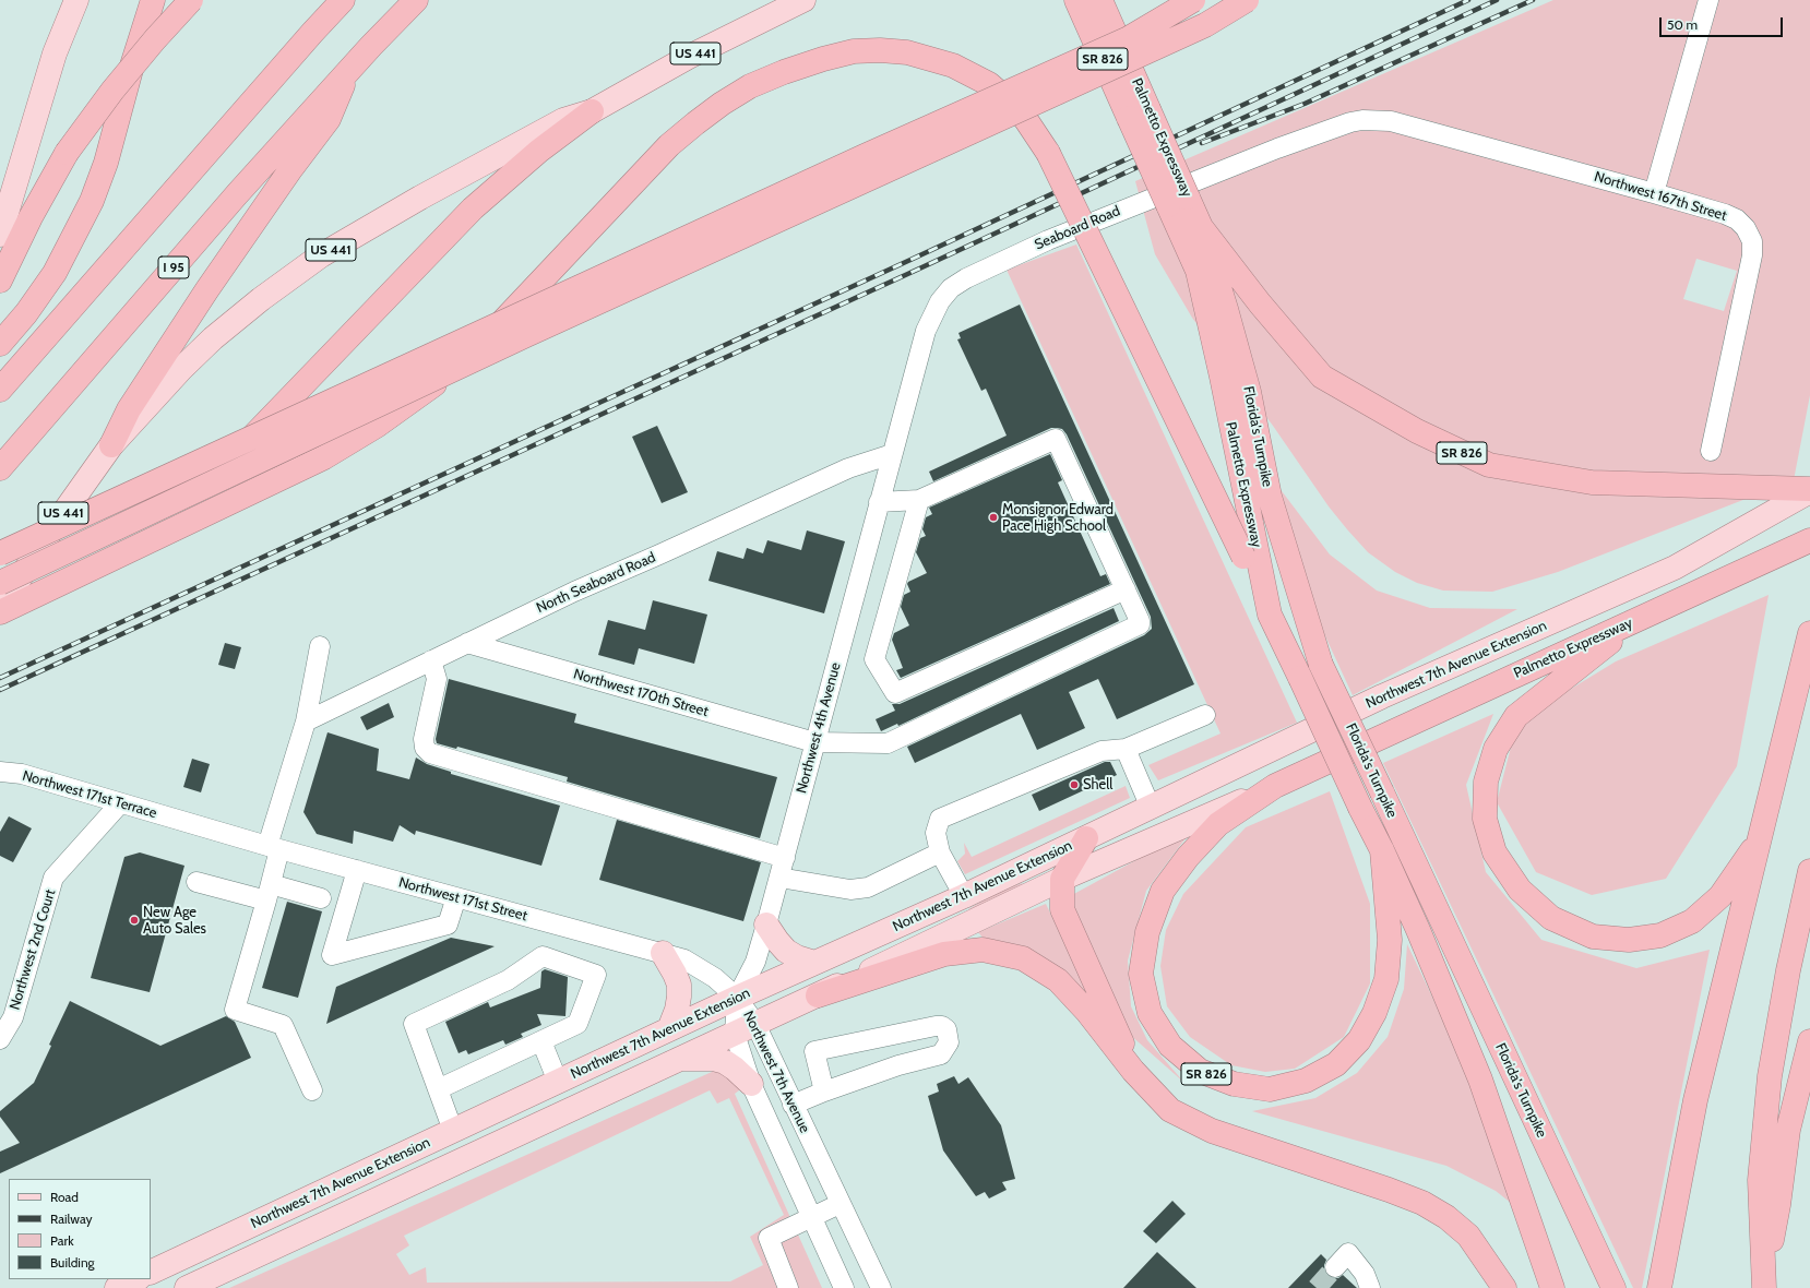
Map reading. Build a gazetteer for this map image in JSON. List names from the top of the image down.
{
  "streets": {
    "highway": [
      "SR 826",
      "Palmetto Expressway",
      "I 95",
      "Florida's Turnpike"
    ],
    "main road": ["US 441", "Northwest 7th Avenue Extension"],
    "street": [
      "Northwest 167th Street",
      "Seaboard Road",
      "North Seaboard Road",
      "Northwest 170th Street",
      "Northwest 4th Avenue",
      "Northwest 171st Terrace",
      "Northwest 171st Street",
      "Northwest 2nd Court",
      "Northwest 7th Avenue"
    ]
  },
  "crossings": [
    ["SR 826", "Palmetto Expressway"],
    ["SR 826", "Florida's Turnpike"],
    ["SR 826", "Northwest 7th Avenue Extension"],
    ["Palmetto Expressway", "Florida's Turnpike"],
    ["Palmetto Expressway", "Northwest 7th Avenue Extension"],
    ["Northwest 167th Street", "Seaboard Road"],
    ["Seaboard Road", "North Seaboard Road"],
    ["Seaboard Road", "Northwest 4th Avenue"],
    ["North Seaboard Road", "Northwest 170th Street"],
    ["North Seaboard Road", "Northwest 4th Avenue"],
    ["Northwest 7th Avenue Extension", "Northwest 4th Avenue"],
    ["Northwest 7th Avenue Extension", "Northwest 171st Street"],
    ["Northwest 7th Avenue Extension", "Northwest 7th Avenue"],
    ["Northwest 170th Street", "Northwest 4th Avenue"],
    ["Northwest 4th Avenue", "Northwest 171st Street"],
    ["Northwest 4th Avenue", "Northwest 7th Avenue"],
    ["Northwest 171st Terrace", "Northwest 171st Street"],
    ["Northwest 171st Terrace", "Northwest 2nd Court"],
    ["Northwest 171st Street", "Northwest 7th Avenue"]
  ],
  "places": ["Monsignor Edward Pace High School", "Shell", "New Age Auto Sales"],
  "legend": [
    "Road",
    "Railway",
    "Park",
    "Building"
  ],
  "scale_bar": "50 m"
}
